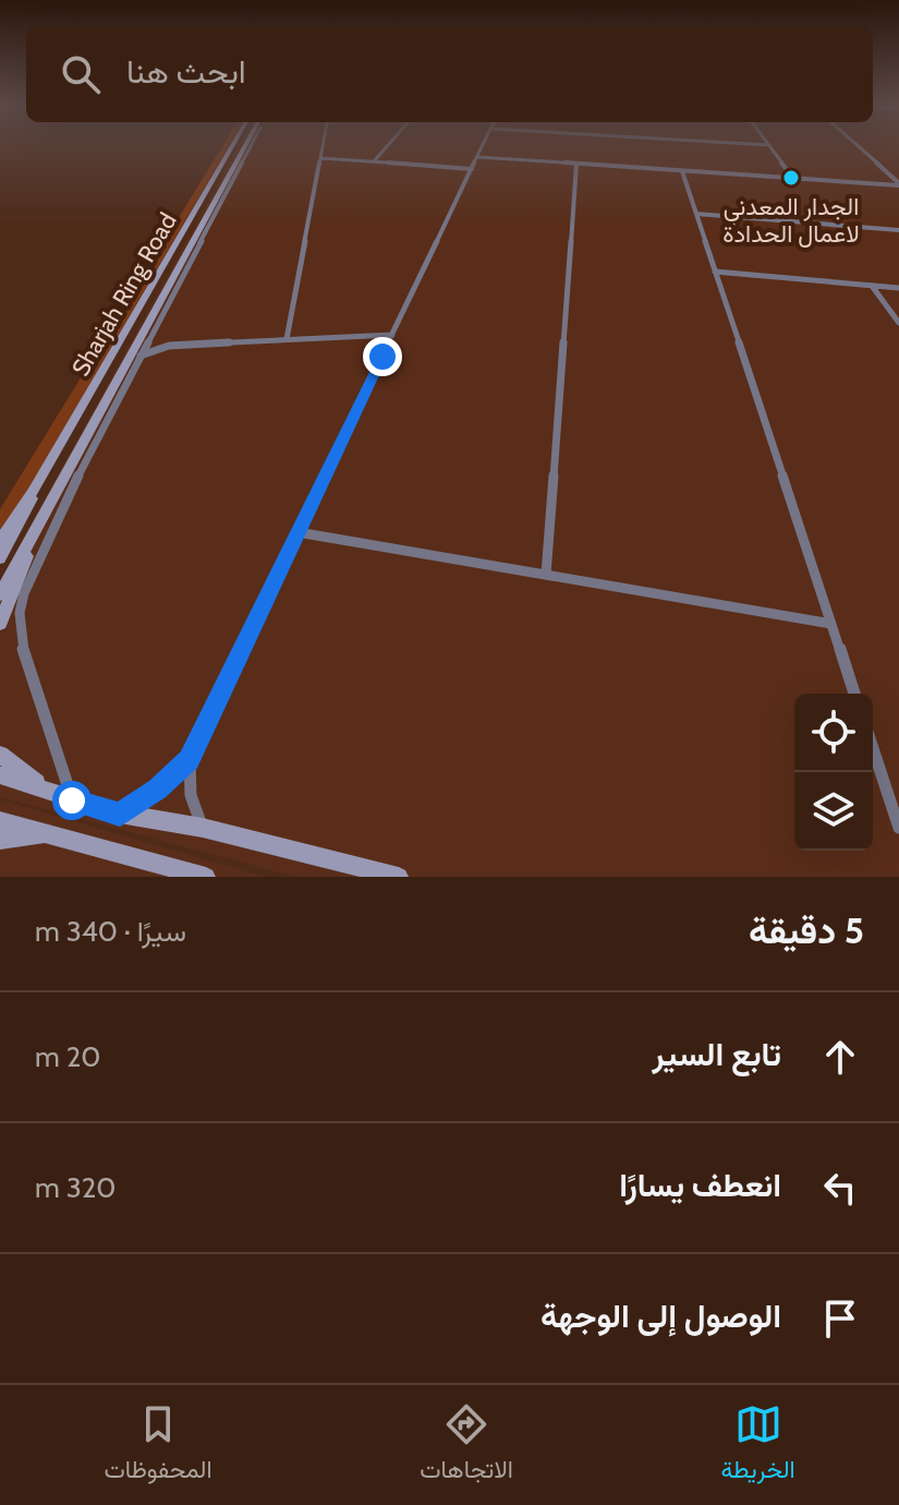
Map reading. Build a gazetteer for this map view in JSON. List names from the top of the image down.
{
  "streets": {
    "street": ["Sharjah Ring Road"]
  },
  "places": ["الجدار المعدني لاعمال الحدادة"],
  "page": {
    "search": "ابحث هنا",
    "heading": ["5 دقيقة", "سيرًا · 340 m"],
    "list": [
      ["تابع السير", "20 m"],
      ["انعطف يسارًا", "320 m"],
      "الوصول إلى الوجهة"
    ],
    "nav": ["الخريطة", "الاتجاهات", "المحفوظات"]
  }
}
